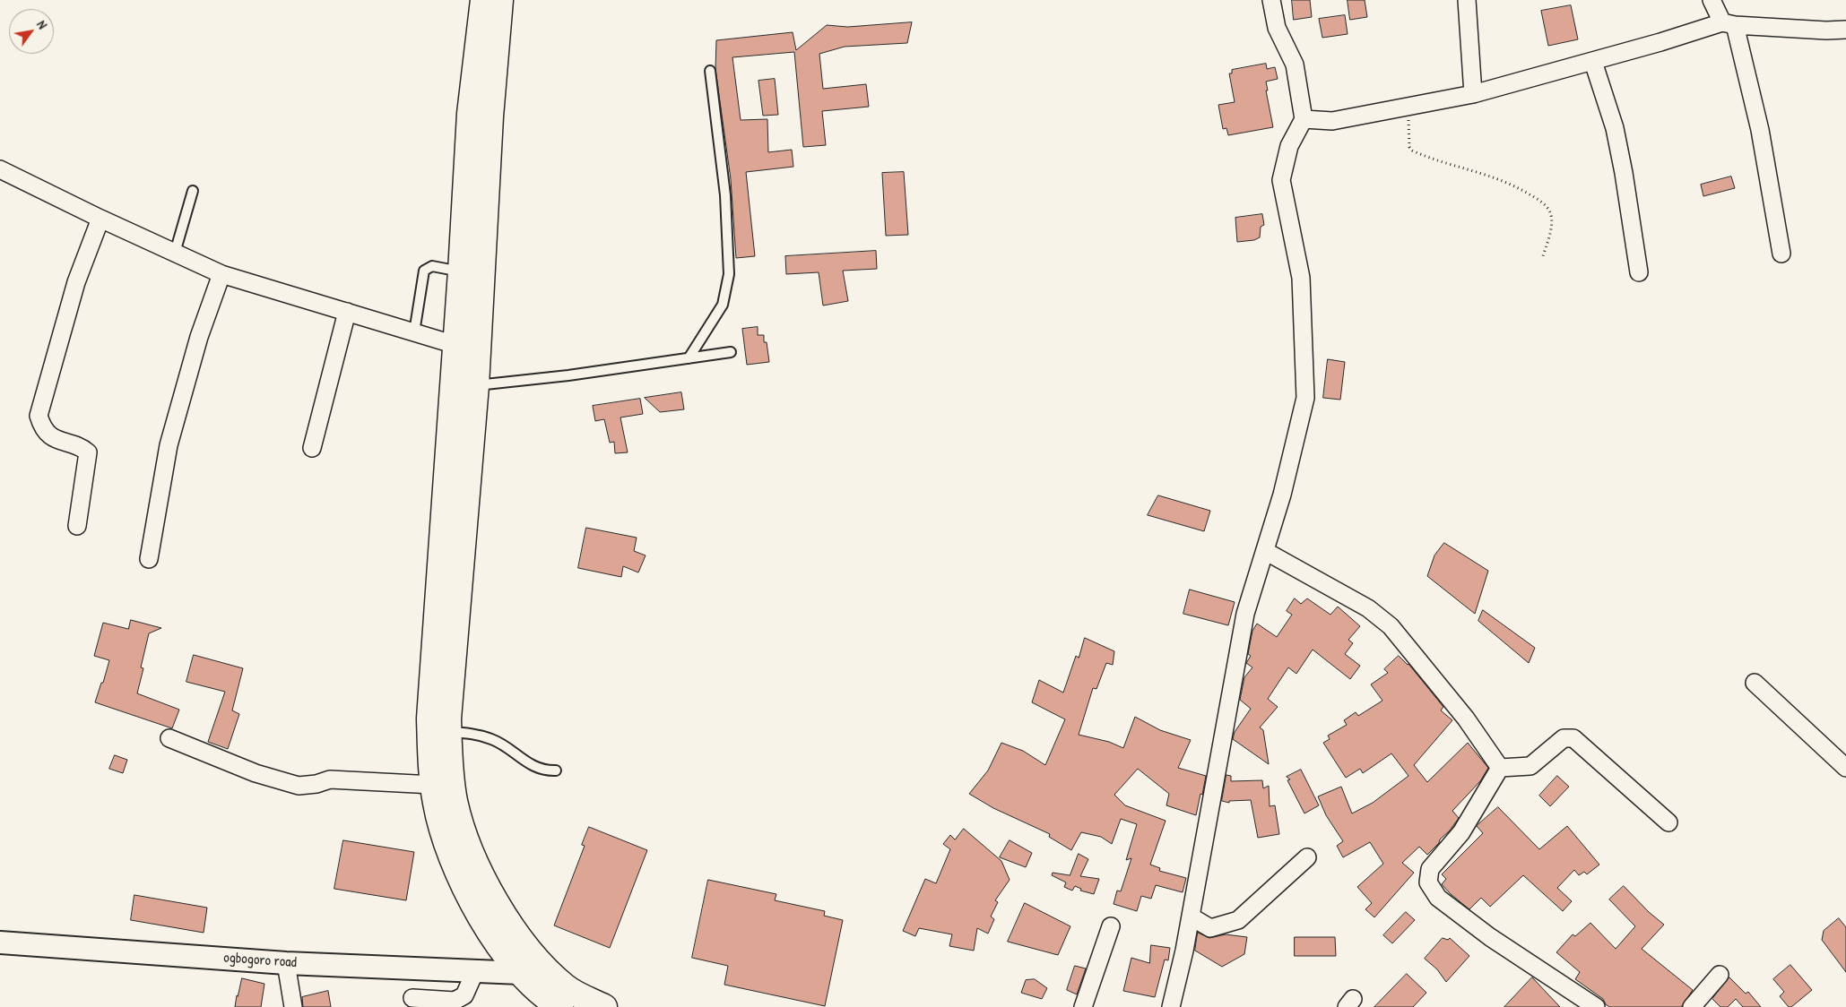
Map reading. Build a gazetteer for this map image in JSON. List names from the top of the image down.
{
  "streets": {
    "street": ["ogbogoro road"]
  },
  "north": "top right"
}
